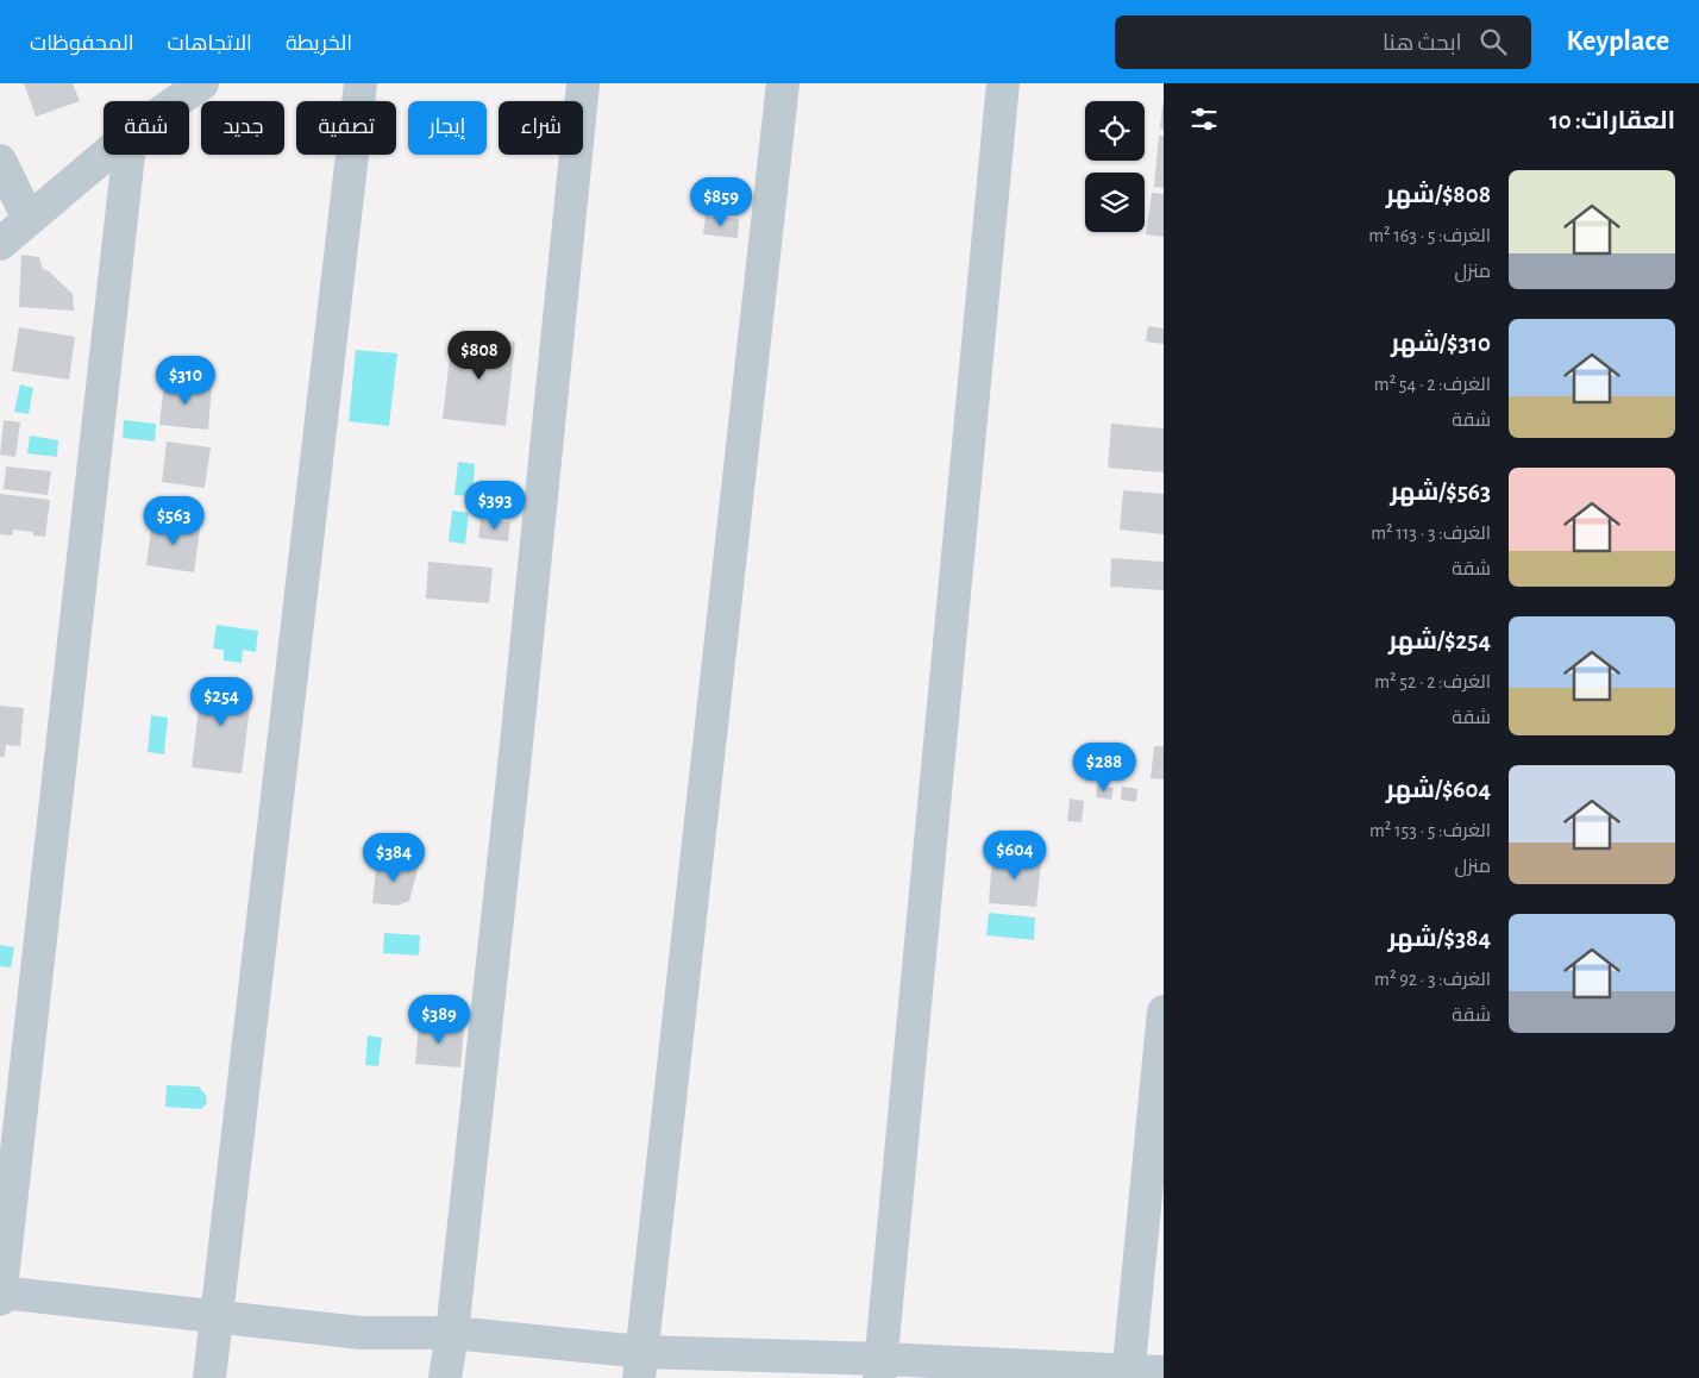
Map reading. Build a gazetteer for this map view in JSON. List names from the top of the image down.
{
  "page": {
    "header": "Keyplace",
    "search": "ابحث هنا",
    "nav": ["الخريطة", "الاتجاهات", "المحفوظات"],
    "heading": "العقارات: 10",
    "chip": [
      "شراء",
      "إيجار",
      "تصفية",
      "جديد",
      "شقة"
    ],
    "list": [
      {
        "name": "$808/شهر",
        "note": "الغرف: 5 · 163 m² · منزل"
      },
      {
        "name": "$310/شهر",
        "note": "الغرف: 2 · 54 m² · شقة"
      },
      {
        "name": "$563/شهر",
        "note": "الغرف: 3 · 113 m² · شقة"
      },
      {
        "name": "$254/شهر",
        "note": "الغرف: 2 · 52 m² · شقة"
      },
      {
        "name": "$604/شهر",
        "note": "الغرف: 5 · 153 m² · منزل"
      },
      {
        "name": "$384/شهر",
        "note": "الغرف: 3 · 92 m² · شقة"
      }
    ],
    "price": [
      "$859",
      "$808",
      "$310",
      "$393",
      "$563",
      "$254",
      "$288",
      "$604",
      "$384",
      "$389"
    ]
  }
}
